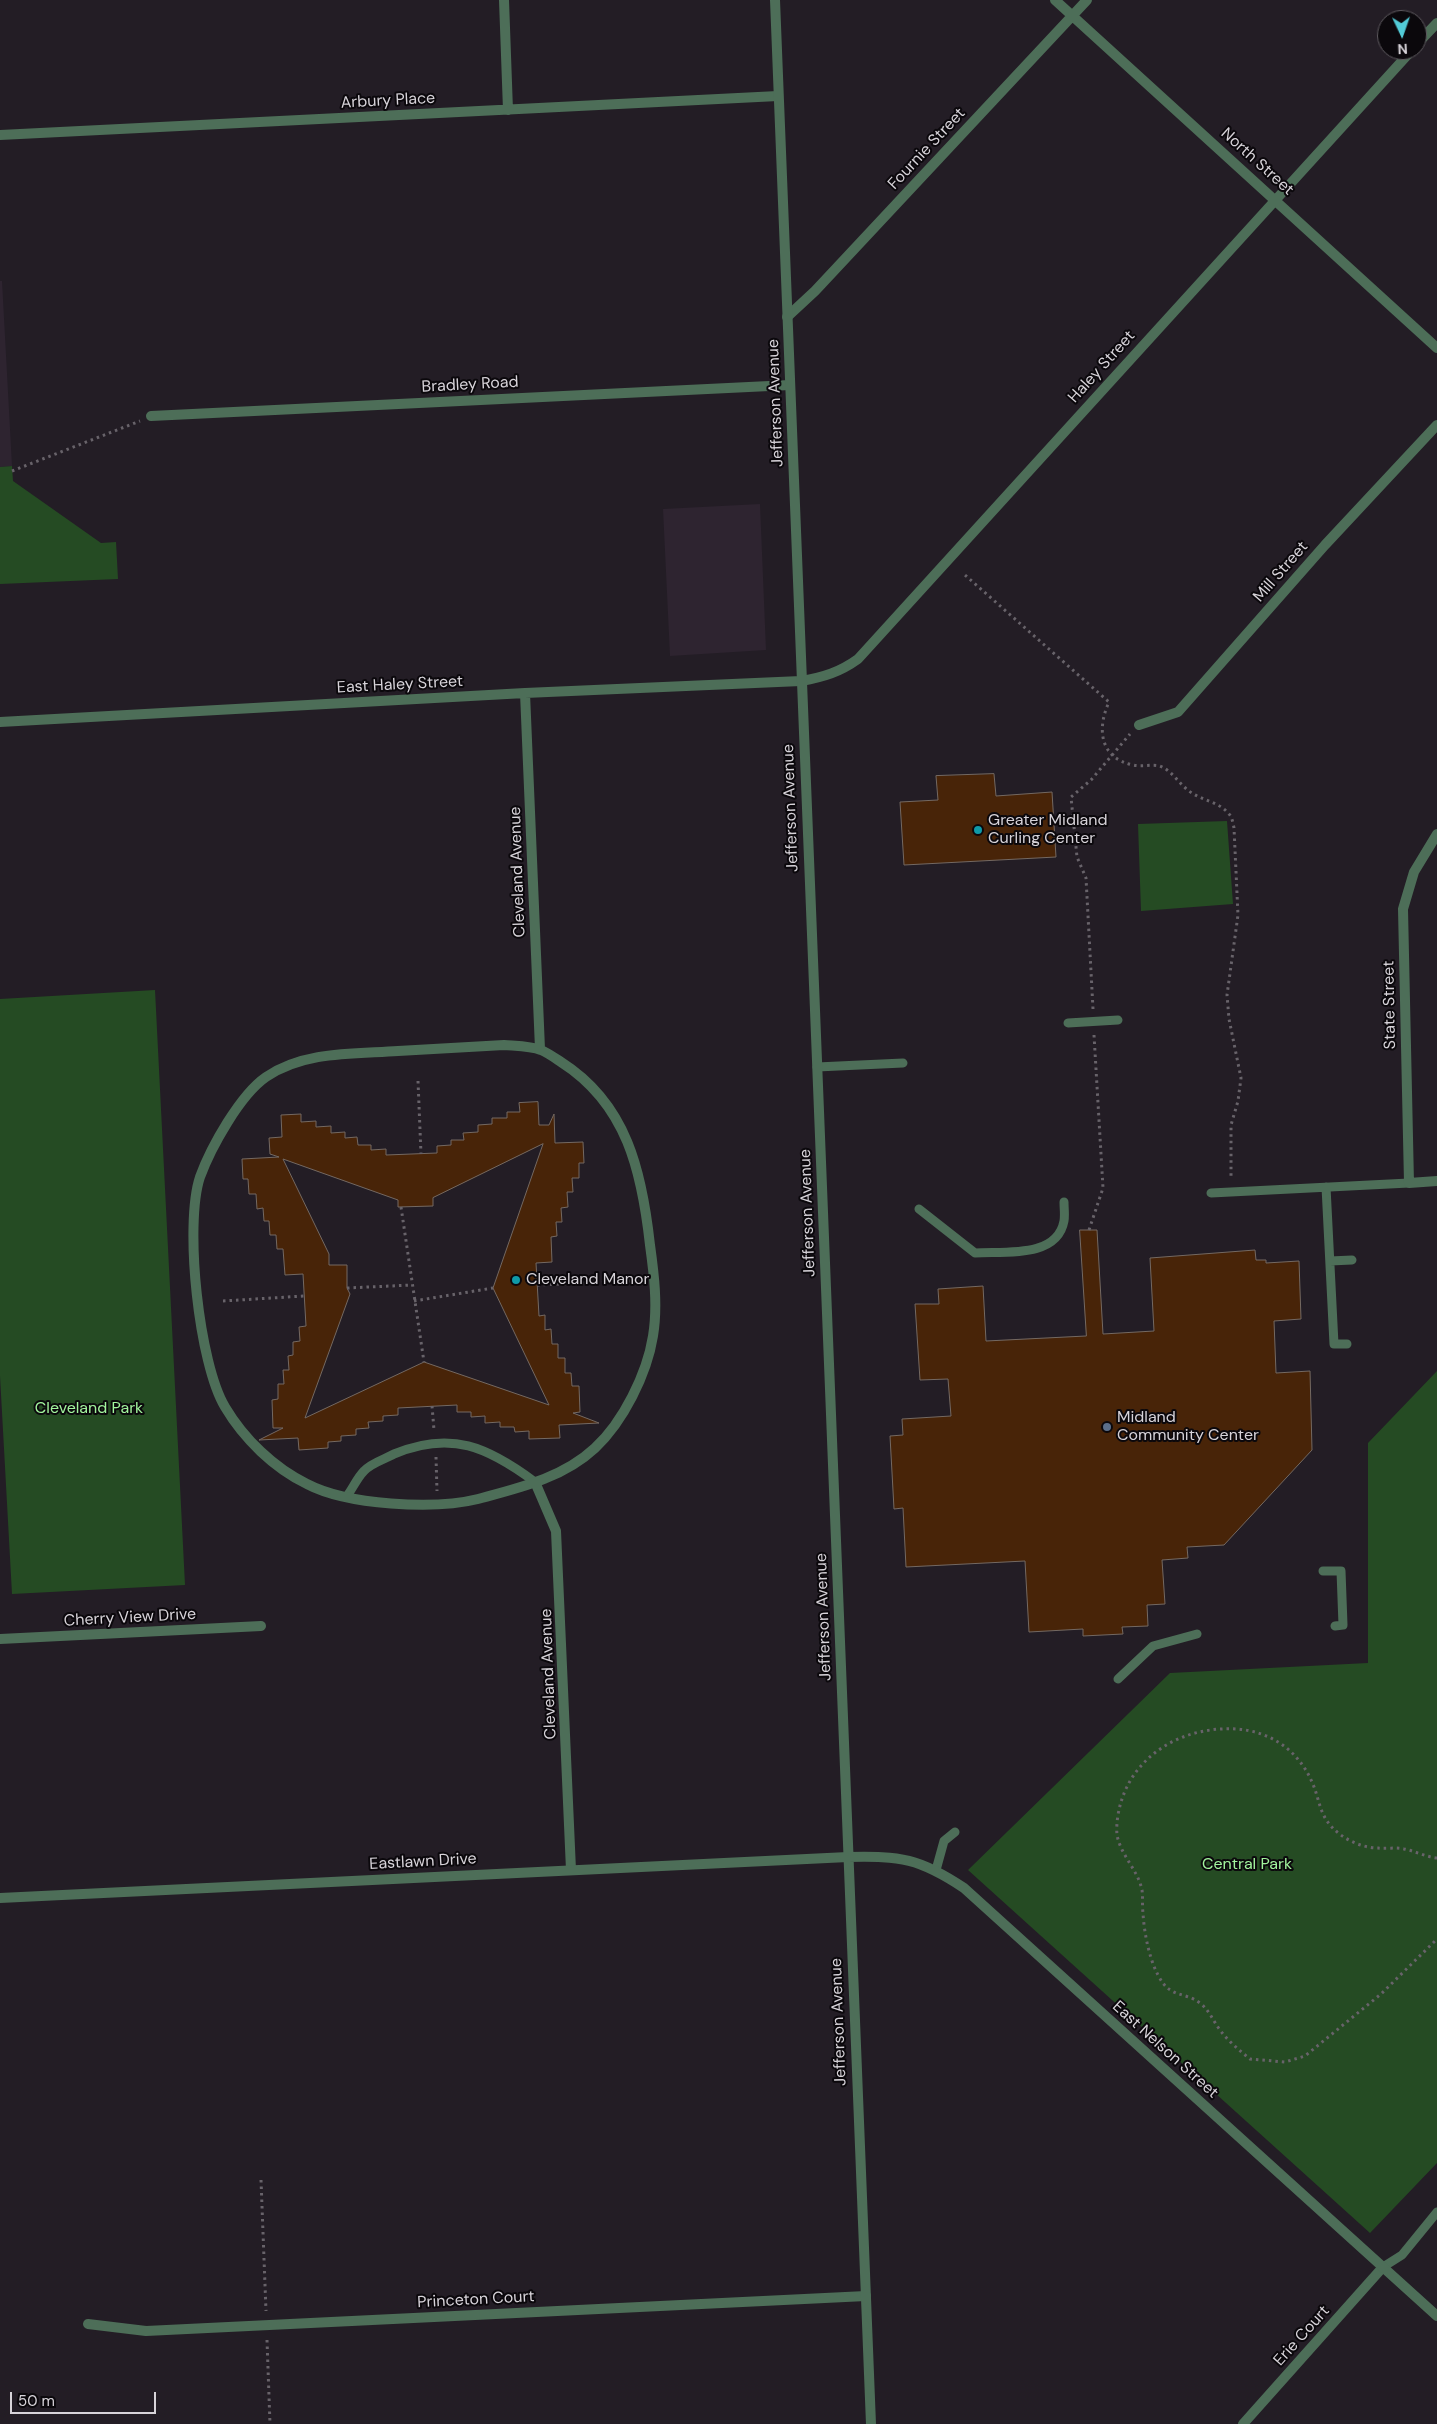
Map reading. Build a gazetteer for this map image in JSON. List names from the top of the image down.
{
  "streets": {
    "street": [
      "Arbury Place",
      "Fournie Street",
      "North Street",
      "Haley Street",
      "Bradley Road",
      "Jefferson Avenue",
      "Mill Street",
      "East Haley Street",
      "Cleveland Avenue",
      "State Street",
      "Cherry View Drive",
      "Eastlawn Drive",
      "East Nelson Street",
      "Princeton Court",
      "Erie Court"
    ]
  },
  "crossings": [
    ["Arbury Place", "Jefferson Avenue"],
    ["Fournie Street", "North Street"],
    ["Fournie Street", "Jefferson Avenue"],
    ["North Street", "Haley Street"],
    ["Haley Street", "Jefferson Avenue"],
    ["Haley Street", "East Haley Street"],
    ["Bradley Road", "Jefferson Avenue"],
    ["Jefferson Avenue", "East Haley Street"],
    ["Jefferson Avenue", "Eastlawn Drive"],
    ["Jefferson Avenue", "East Nelson Street"],
    ["Jefferson Avenue", "Princeton Court"],
    ["East Haley Street", "Cleveland Avenue"],
    ["Cleveland Avenue", "Eastlawn Drive"],
    ["Eastlawn Drive", "East Nelson Street"],
    ["East Nelson Street", "Erie Court"]
  ],
  "parks": ["Cleveland Park", "Central Park"],
  "places": ["Greater Midland Curling Center", "Cleveland Manor", "Midland Community Center"],
  "scale_bar": "50 m",
  "north": "bottom"
}
